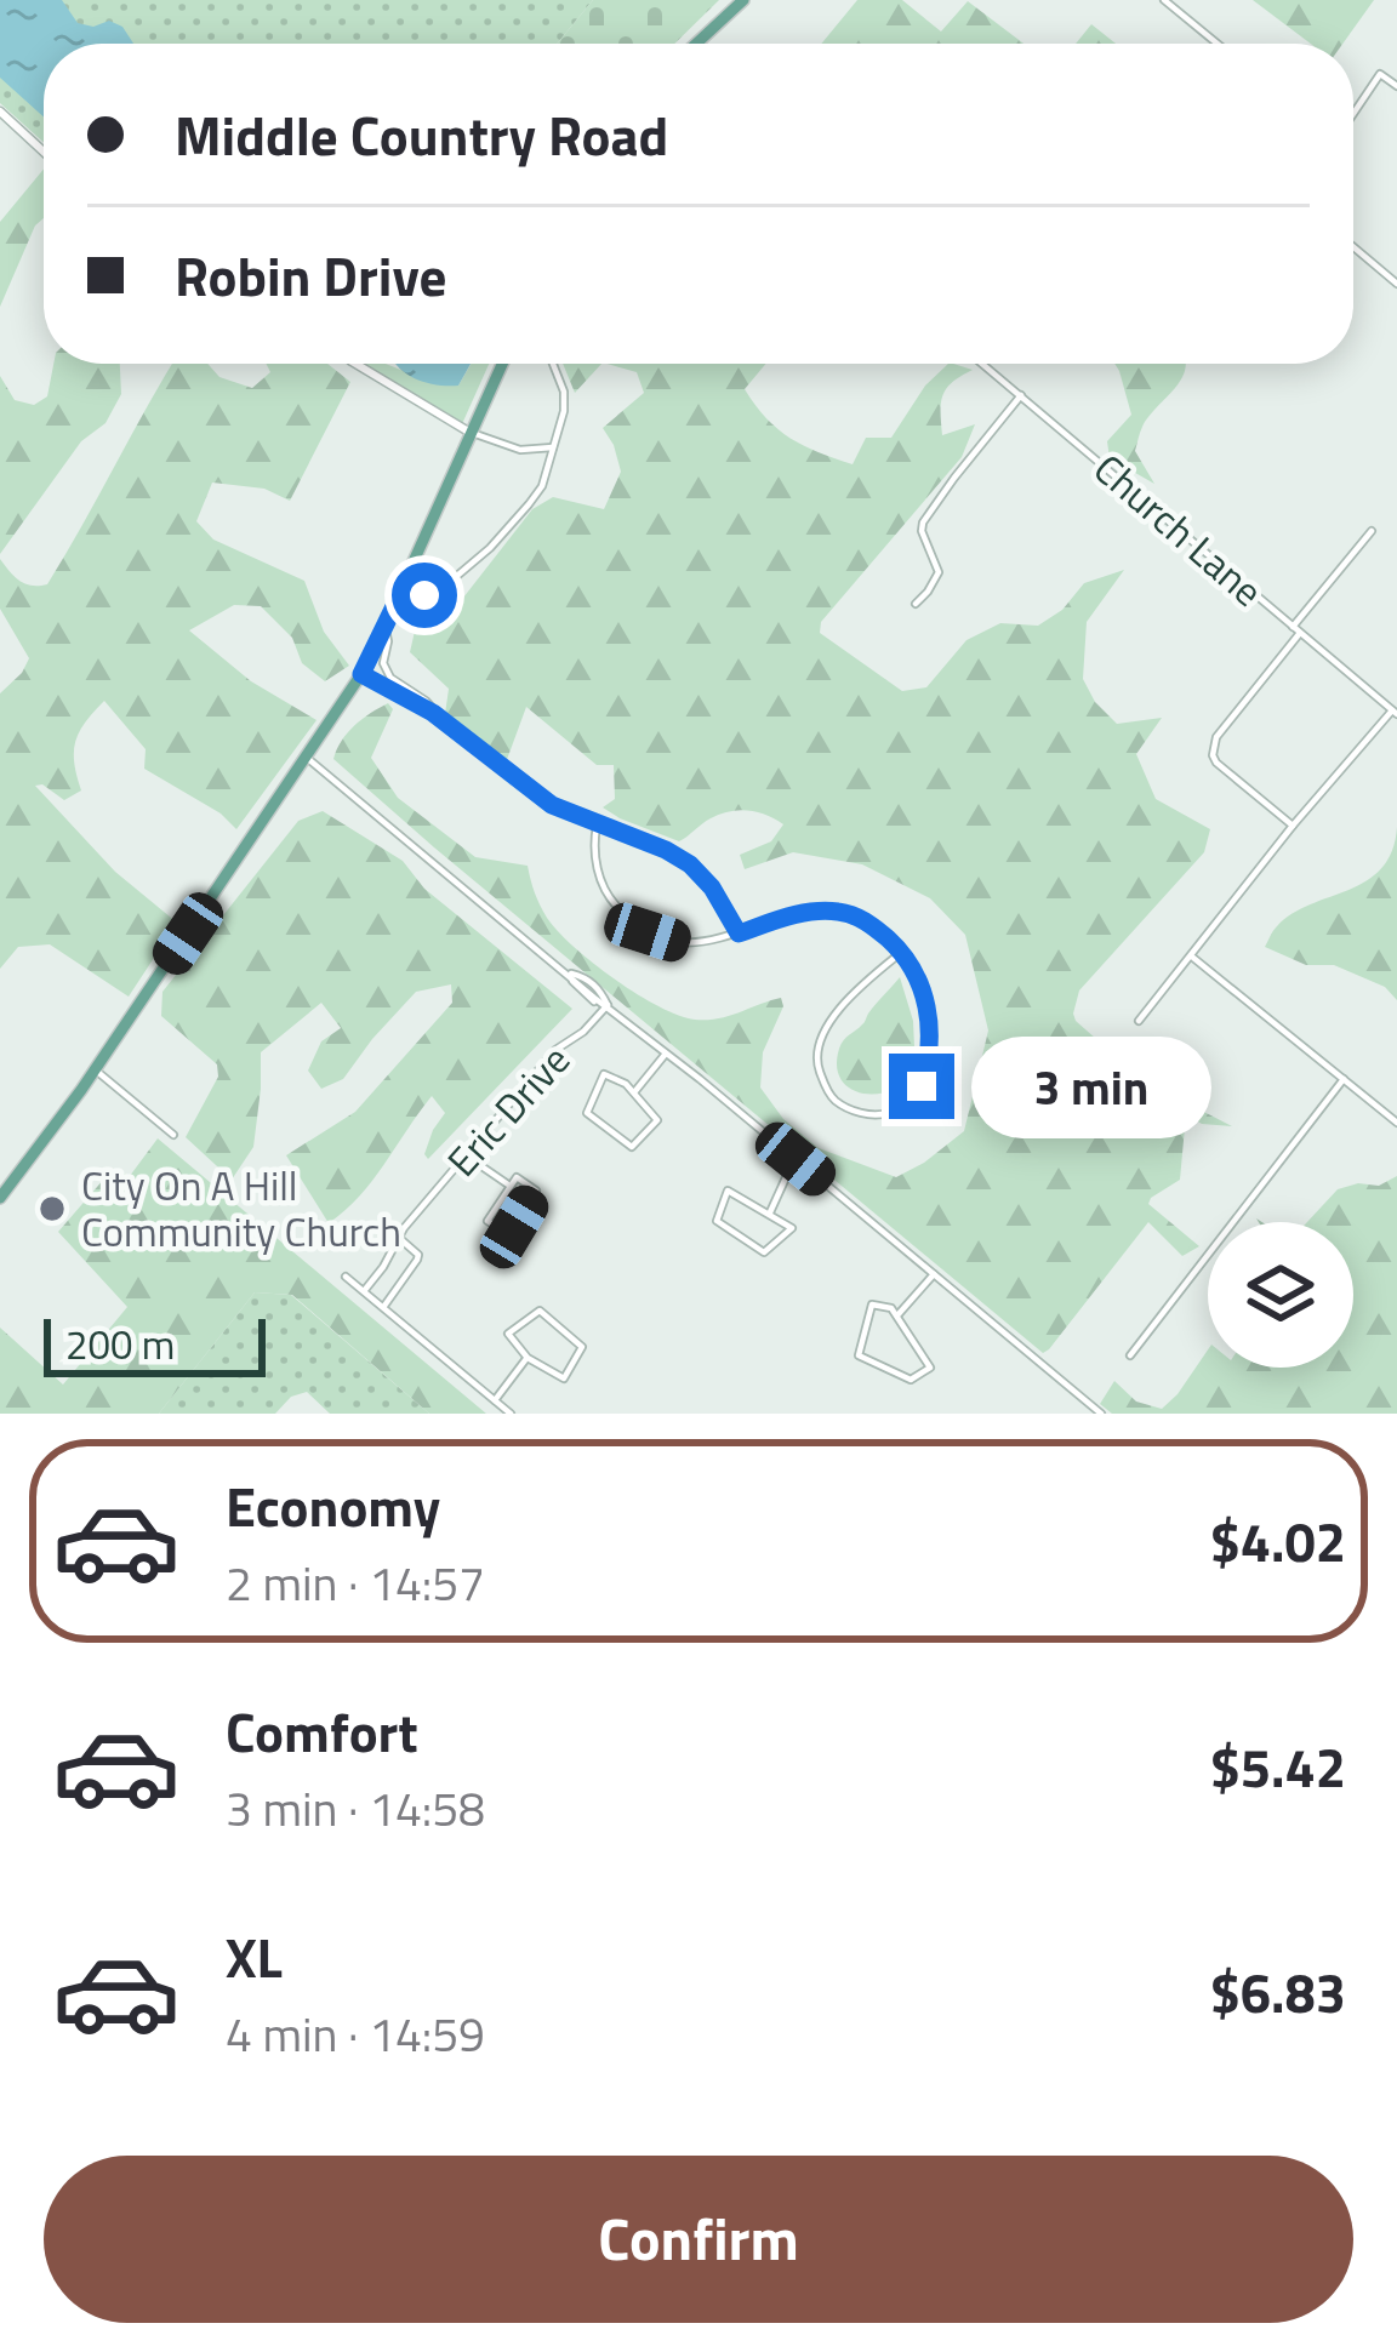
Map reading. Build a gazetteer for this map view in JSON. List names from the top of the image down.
{
  "streets": {
    "street": ["Church Lane", "Eric Drive"]
  },
  "places": ["City On A Hill Community Church"],
  "scale_bar": "200 m",
  "page": {
    "banner": ["Middle Country Road", "Robin Drive"],
    "bubble": "3 min",
    "scale": "200 m",
    "list": [
      {
        "name": "Economy",
        "note": "2 min · 14:57",
        "value": "$4.02"
      },
      {
        "name": "Comfort",
        "note": "3 min · 14:58",
        "value": "$5.42"
      },
      {
        "name": "XL",
        "note": "4 min · 14:59",
        "value": "$6.83"
      }
    ],
    "buttons": "Confirm"
  }
}
